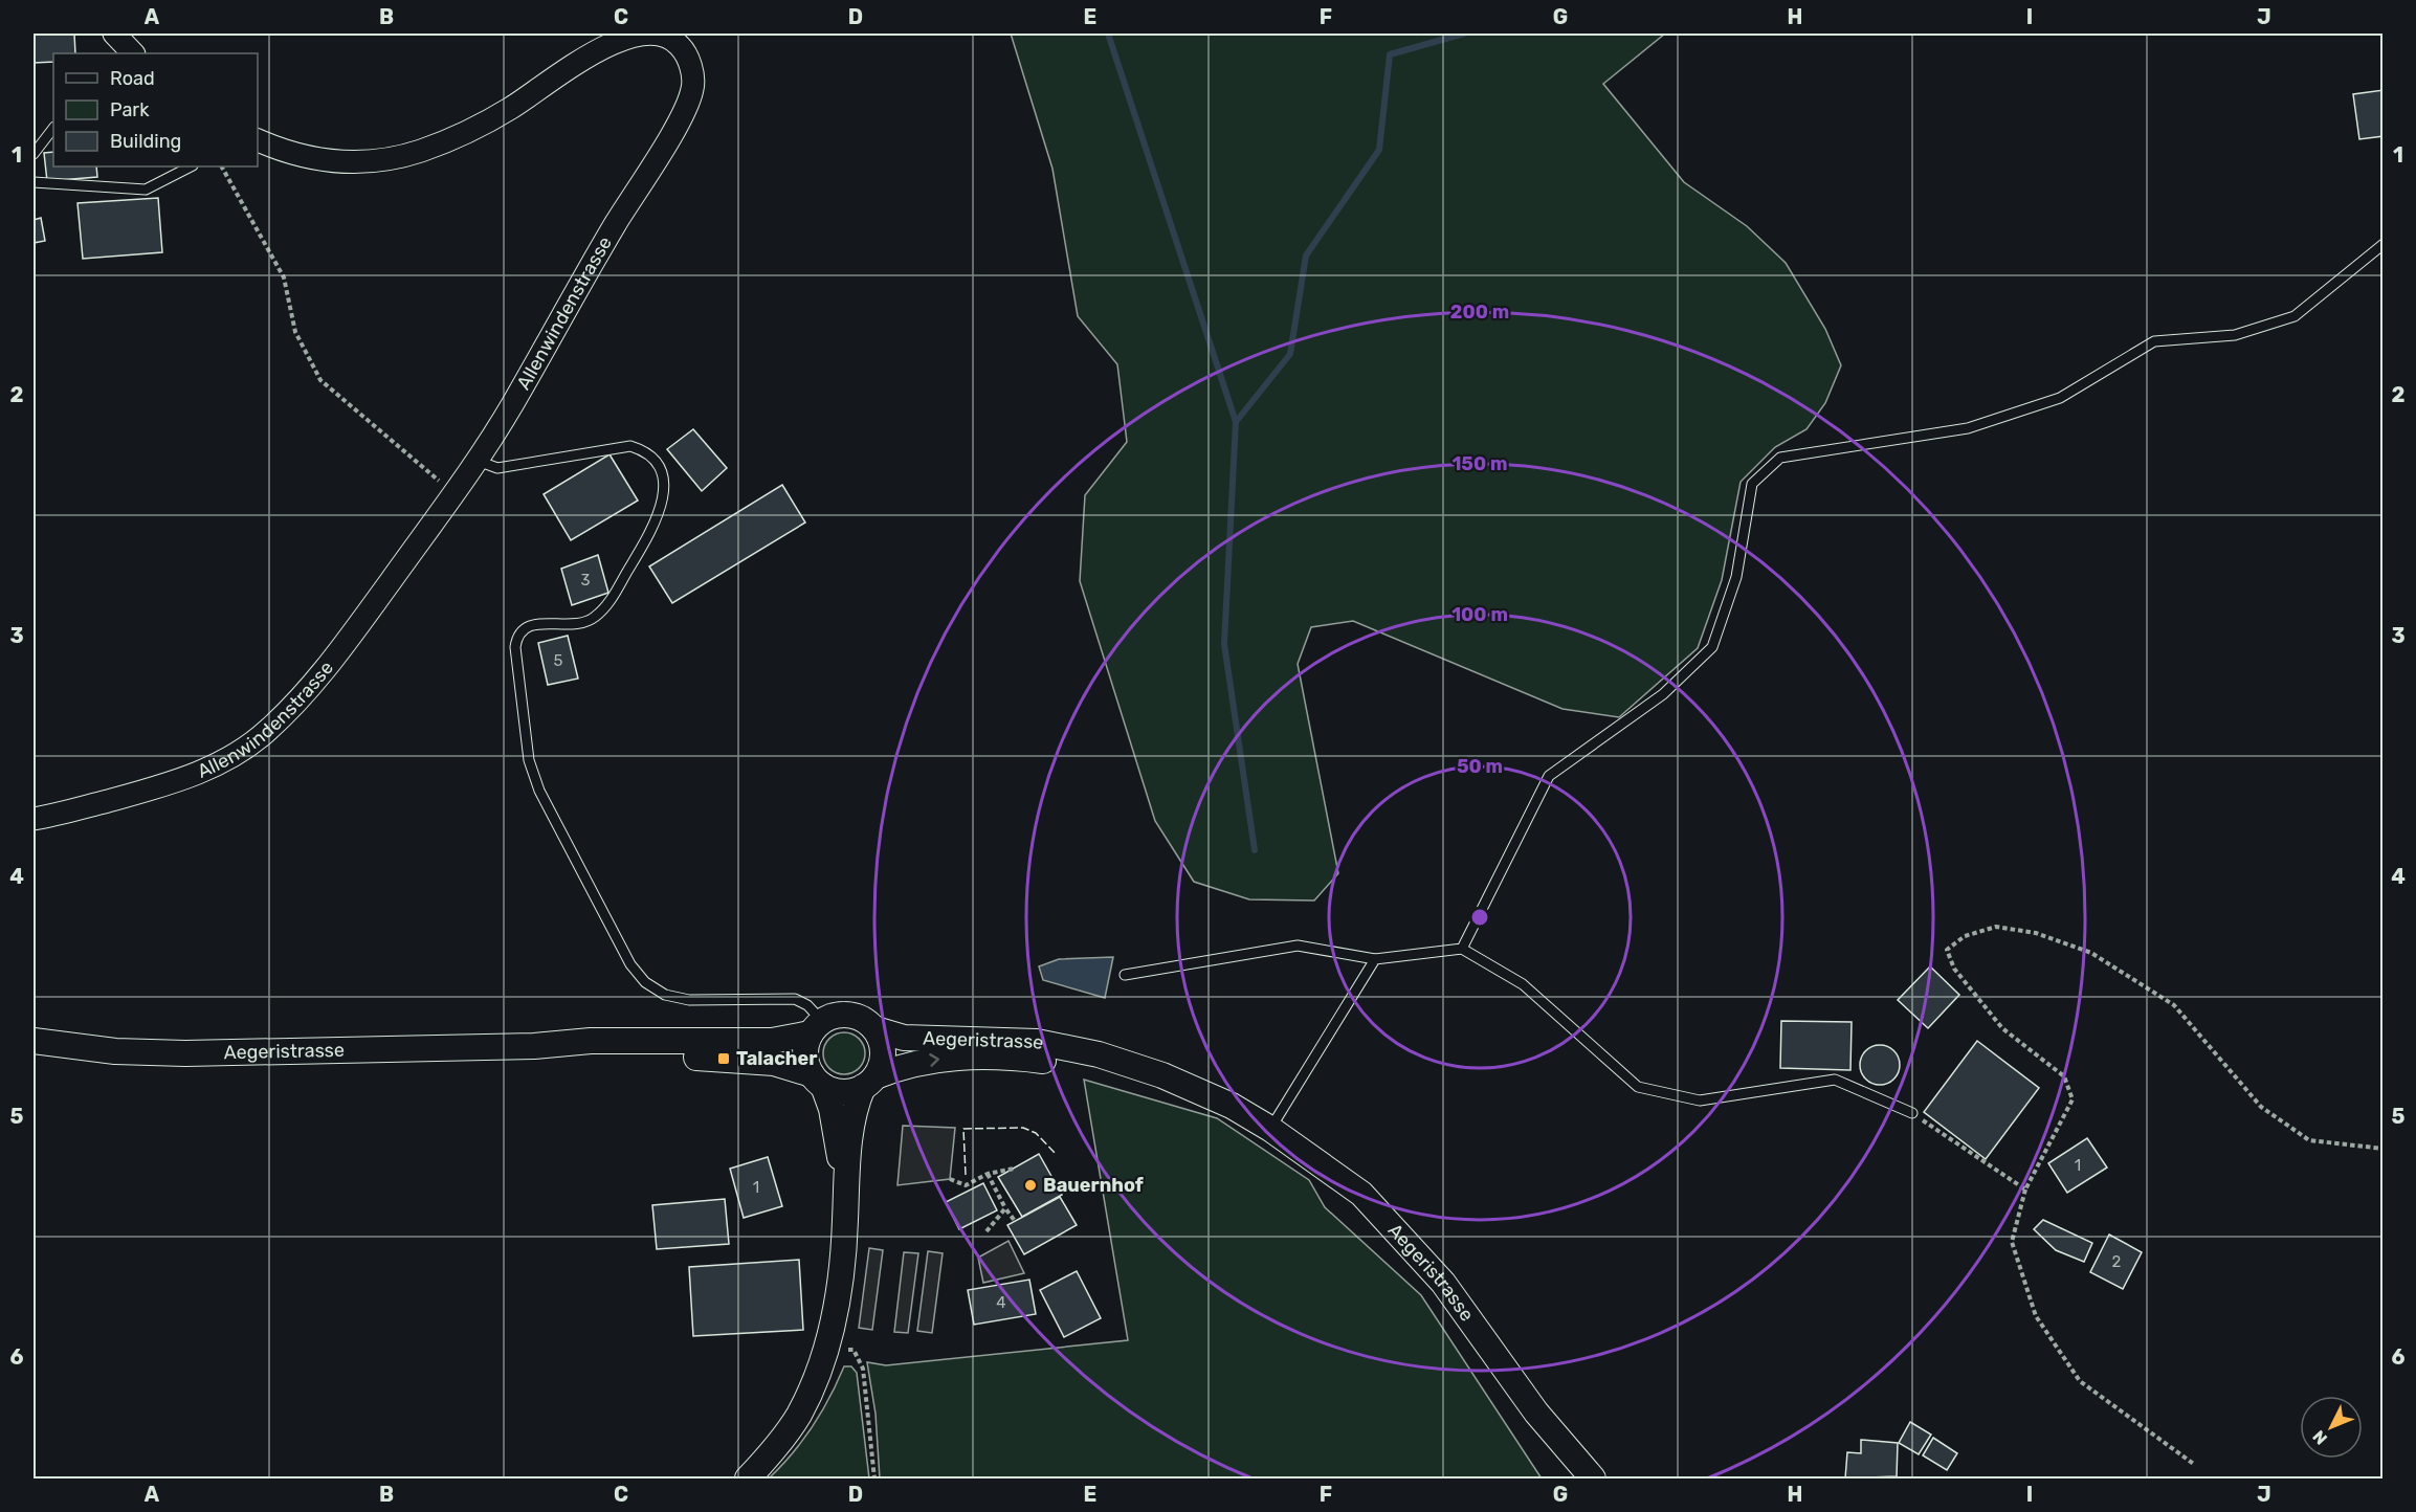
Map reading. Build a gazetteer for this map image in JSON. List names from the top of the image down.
{
  "streets": {
    "main road": ["Aegeristrasse"],
    "street": ["Allenwindenstrasse"]
  },
  "places": {
    "transit": ["Talacher"],
    "other": ["Bauernhof"]
  },
  "house_numbers": [
    "3",
    "5",
    "1",
    "1",
    "2",
    "4"
  ],
  "legend": ["Road", "Park", "Building"],
  "north": "bottom left",
  "grid": {
    "columns": [
      "A",
      "B",
      "C",
      "D",
      "E",
      "F",
      "G",
      "H",
      "I",
      "J"
    ],
    "rows": [
      "1",
      "2",
      "3",
      "4",
      "5",
      "6"
    ]
  },
  "rings": [
    "200 m",
    "150 m",
    "100 m",
    "50 m"
  ]
}
